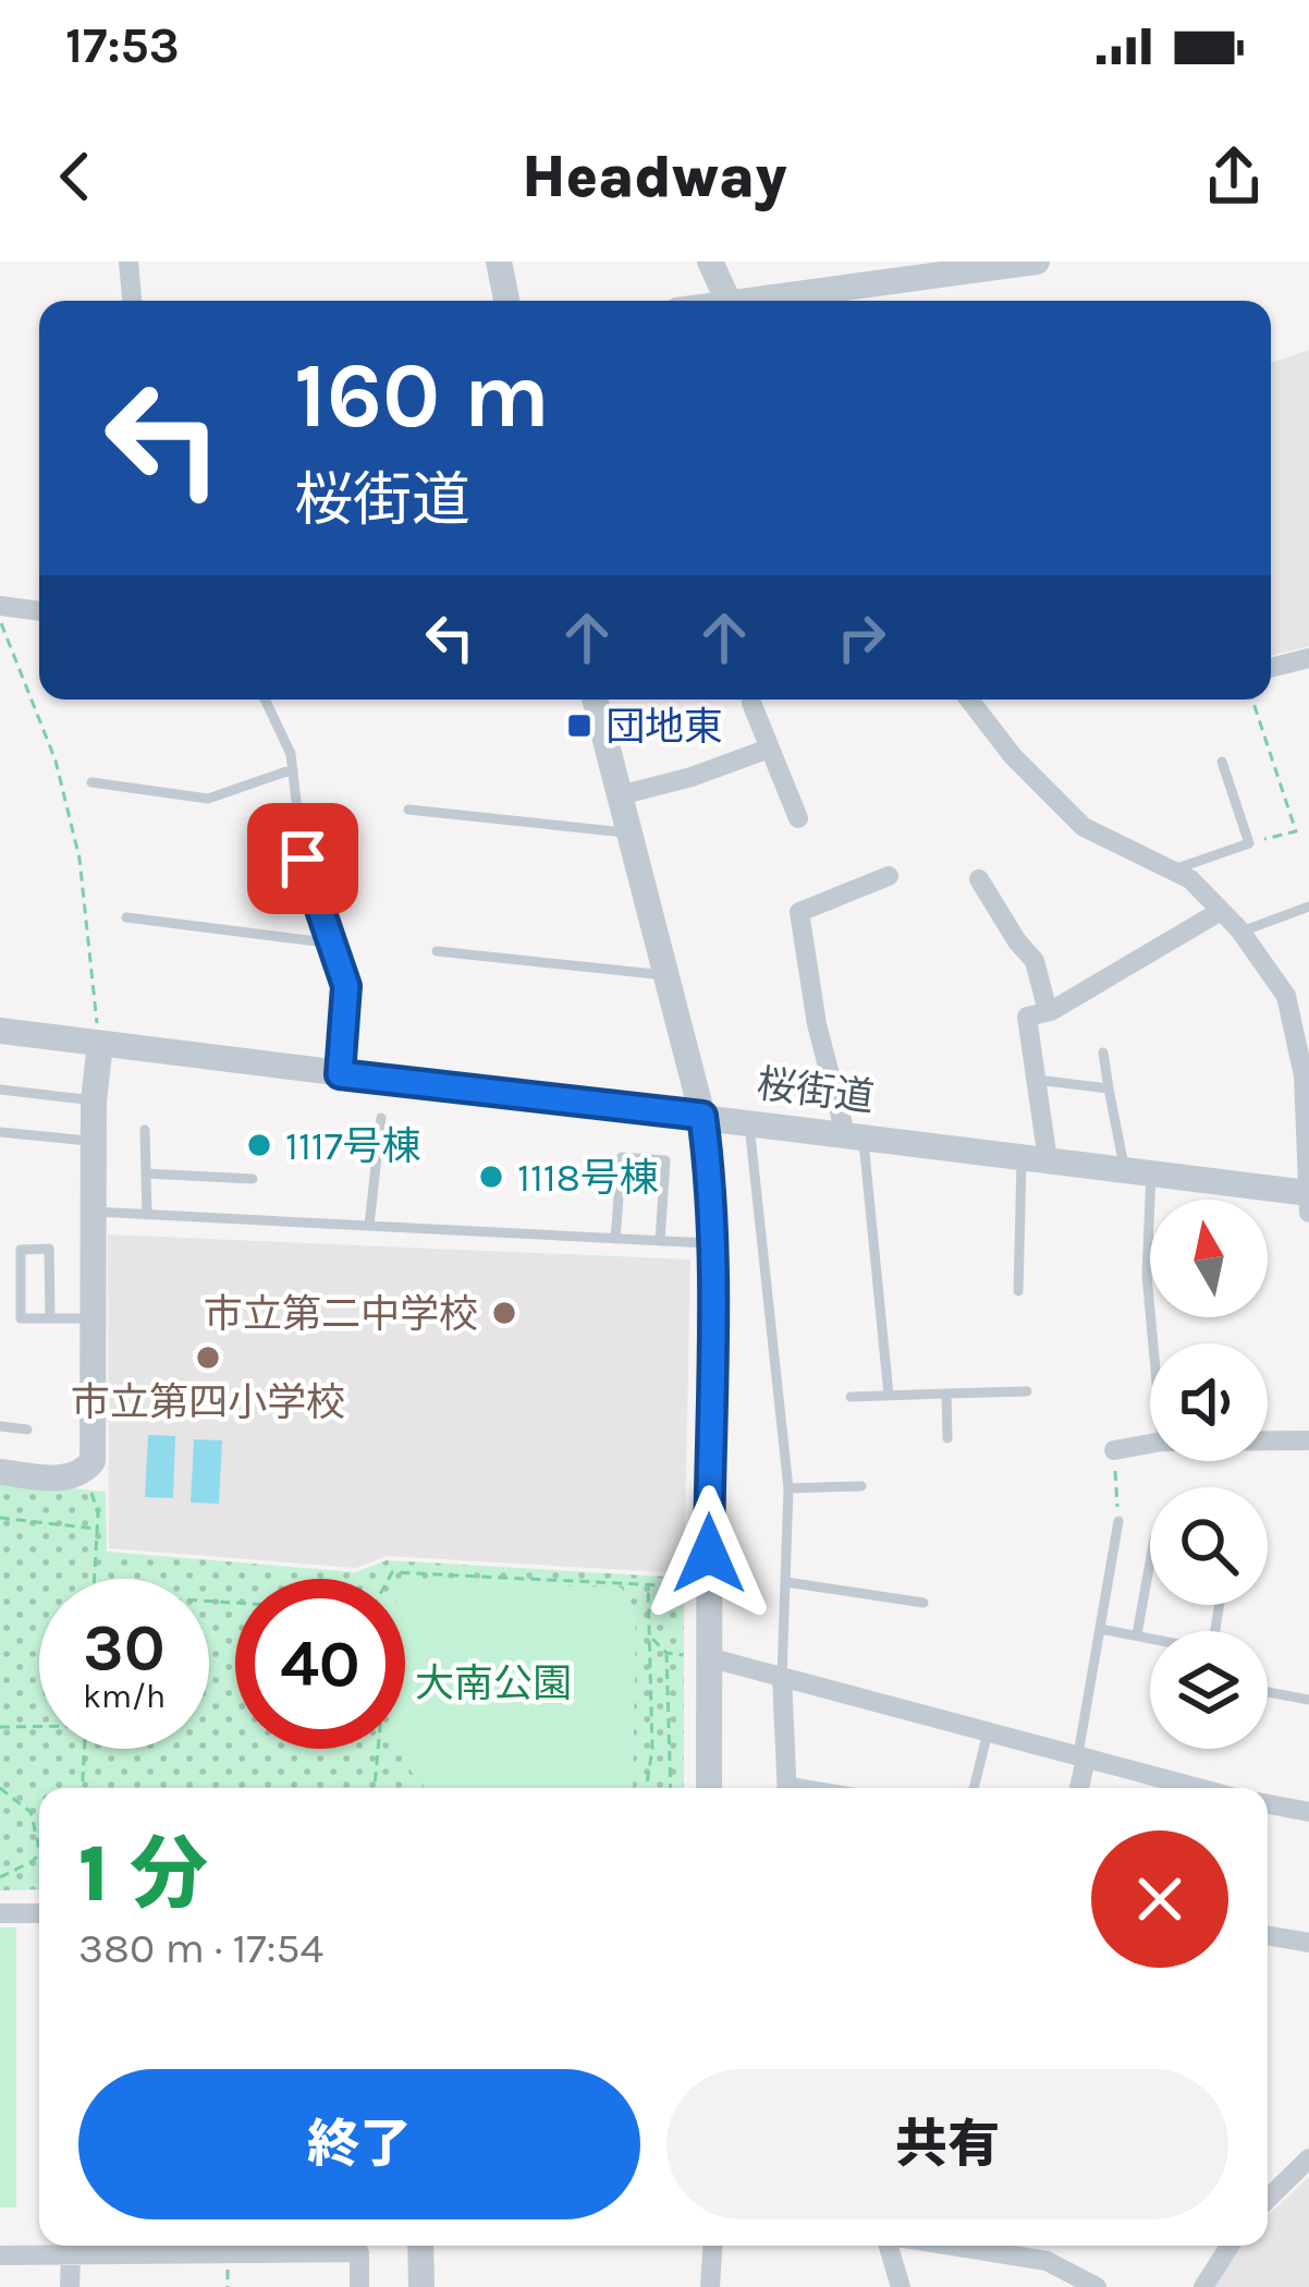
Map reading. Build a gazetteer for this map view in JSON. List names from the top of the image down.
{
  "streets": {
    "street": ["桜街道"]
  },
  "parks": ["大南公園"],
  "places": {
    "transit": ["団地東"],
    "other": [
      "1117号棟",
      "1118号棟",
      "市立第二中学校",
      "市立第四小学校"
    ]
  },
  "north": "top",
  "page": {
    "status": "17:53",
    "header": "Headway",
    "turn": ["160 m", "桜街道"],
    "speed": "30 km/h",
    "limit": "40",
    "heading": ["1 分", "380 m · 17:54"],
    "buttons": ["終了", "共有"]
  }
}
